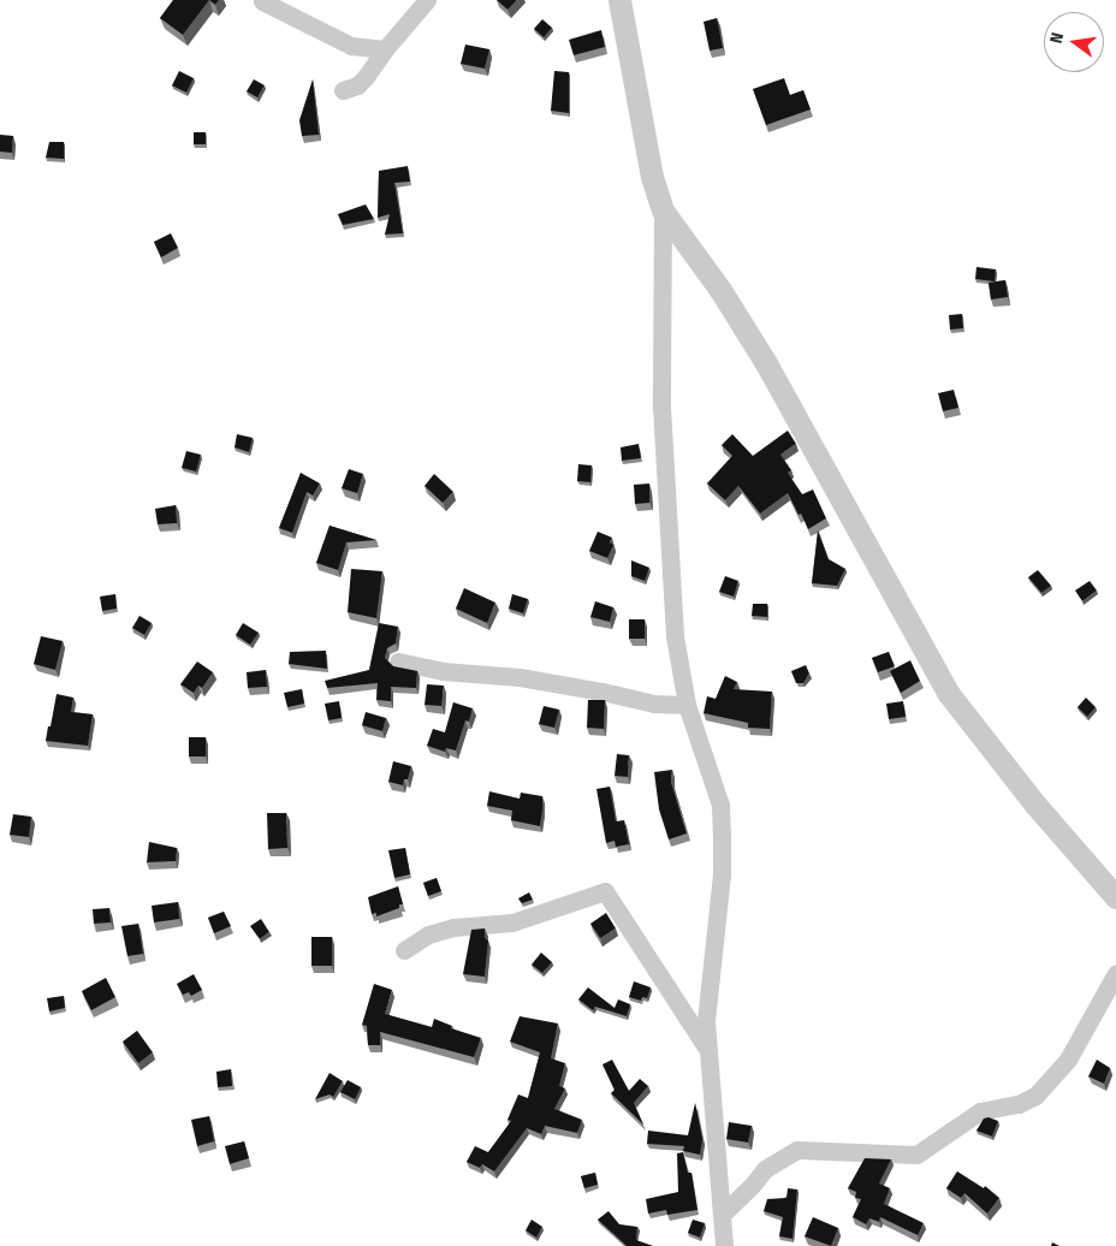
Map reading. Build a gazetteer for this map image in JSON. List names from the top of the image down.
{
  "north": "left"
}
